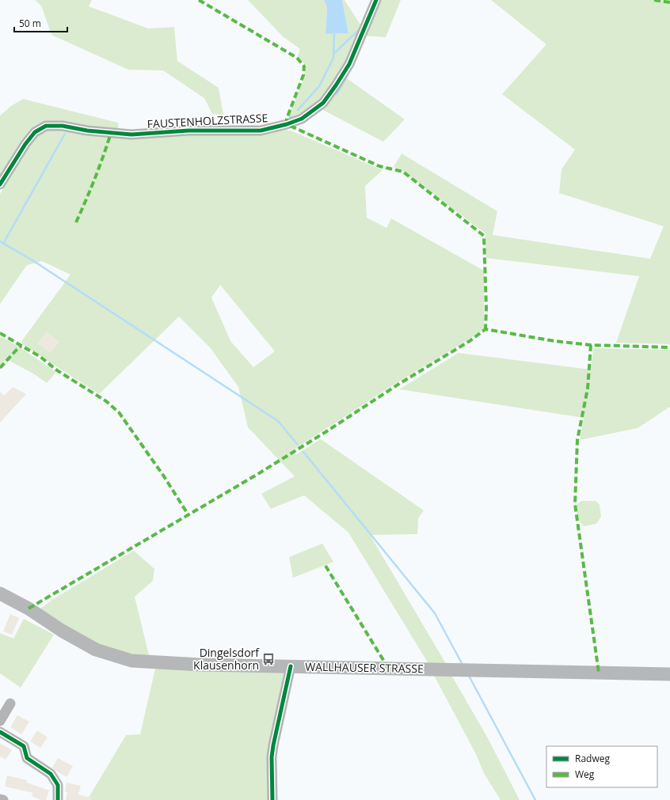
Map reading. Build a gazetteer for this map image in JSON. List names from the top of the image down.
{
  "streets": {
    "main road": ["WALLHAUSER STRASSE"],
    "street": ["FAUSTENHOLZSTRASSE"]
  },
  "places": {
    "bus stop": ["Dingelsdorf Klausenhorn"]
  },
  "legend": ["Radweg", "Weg"],
  "scale_bar": "50 m"
}
